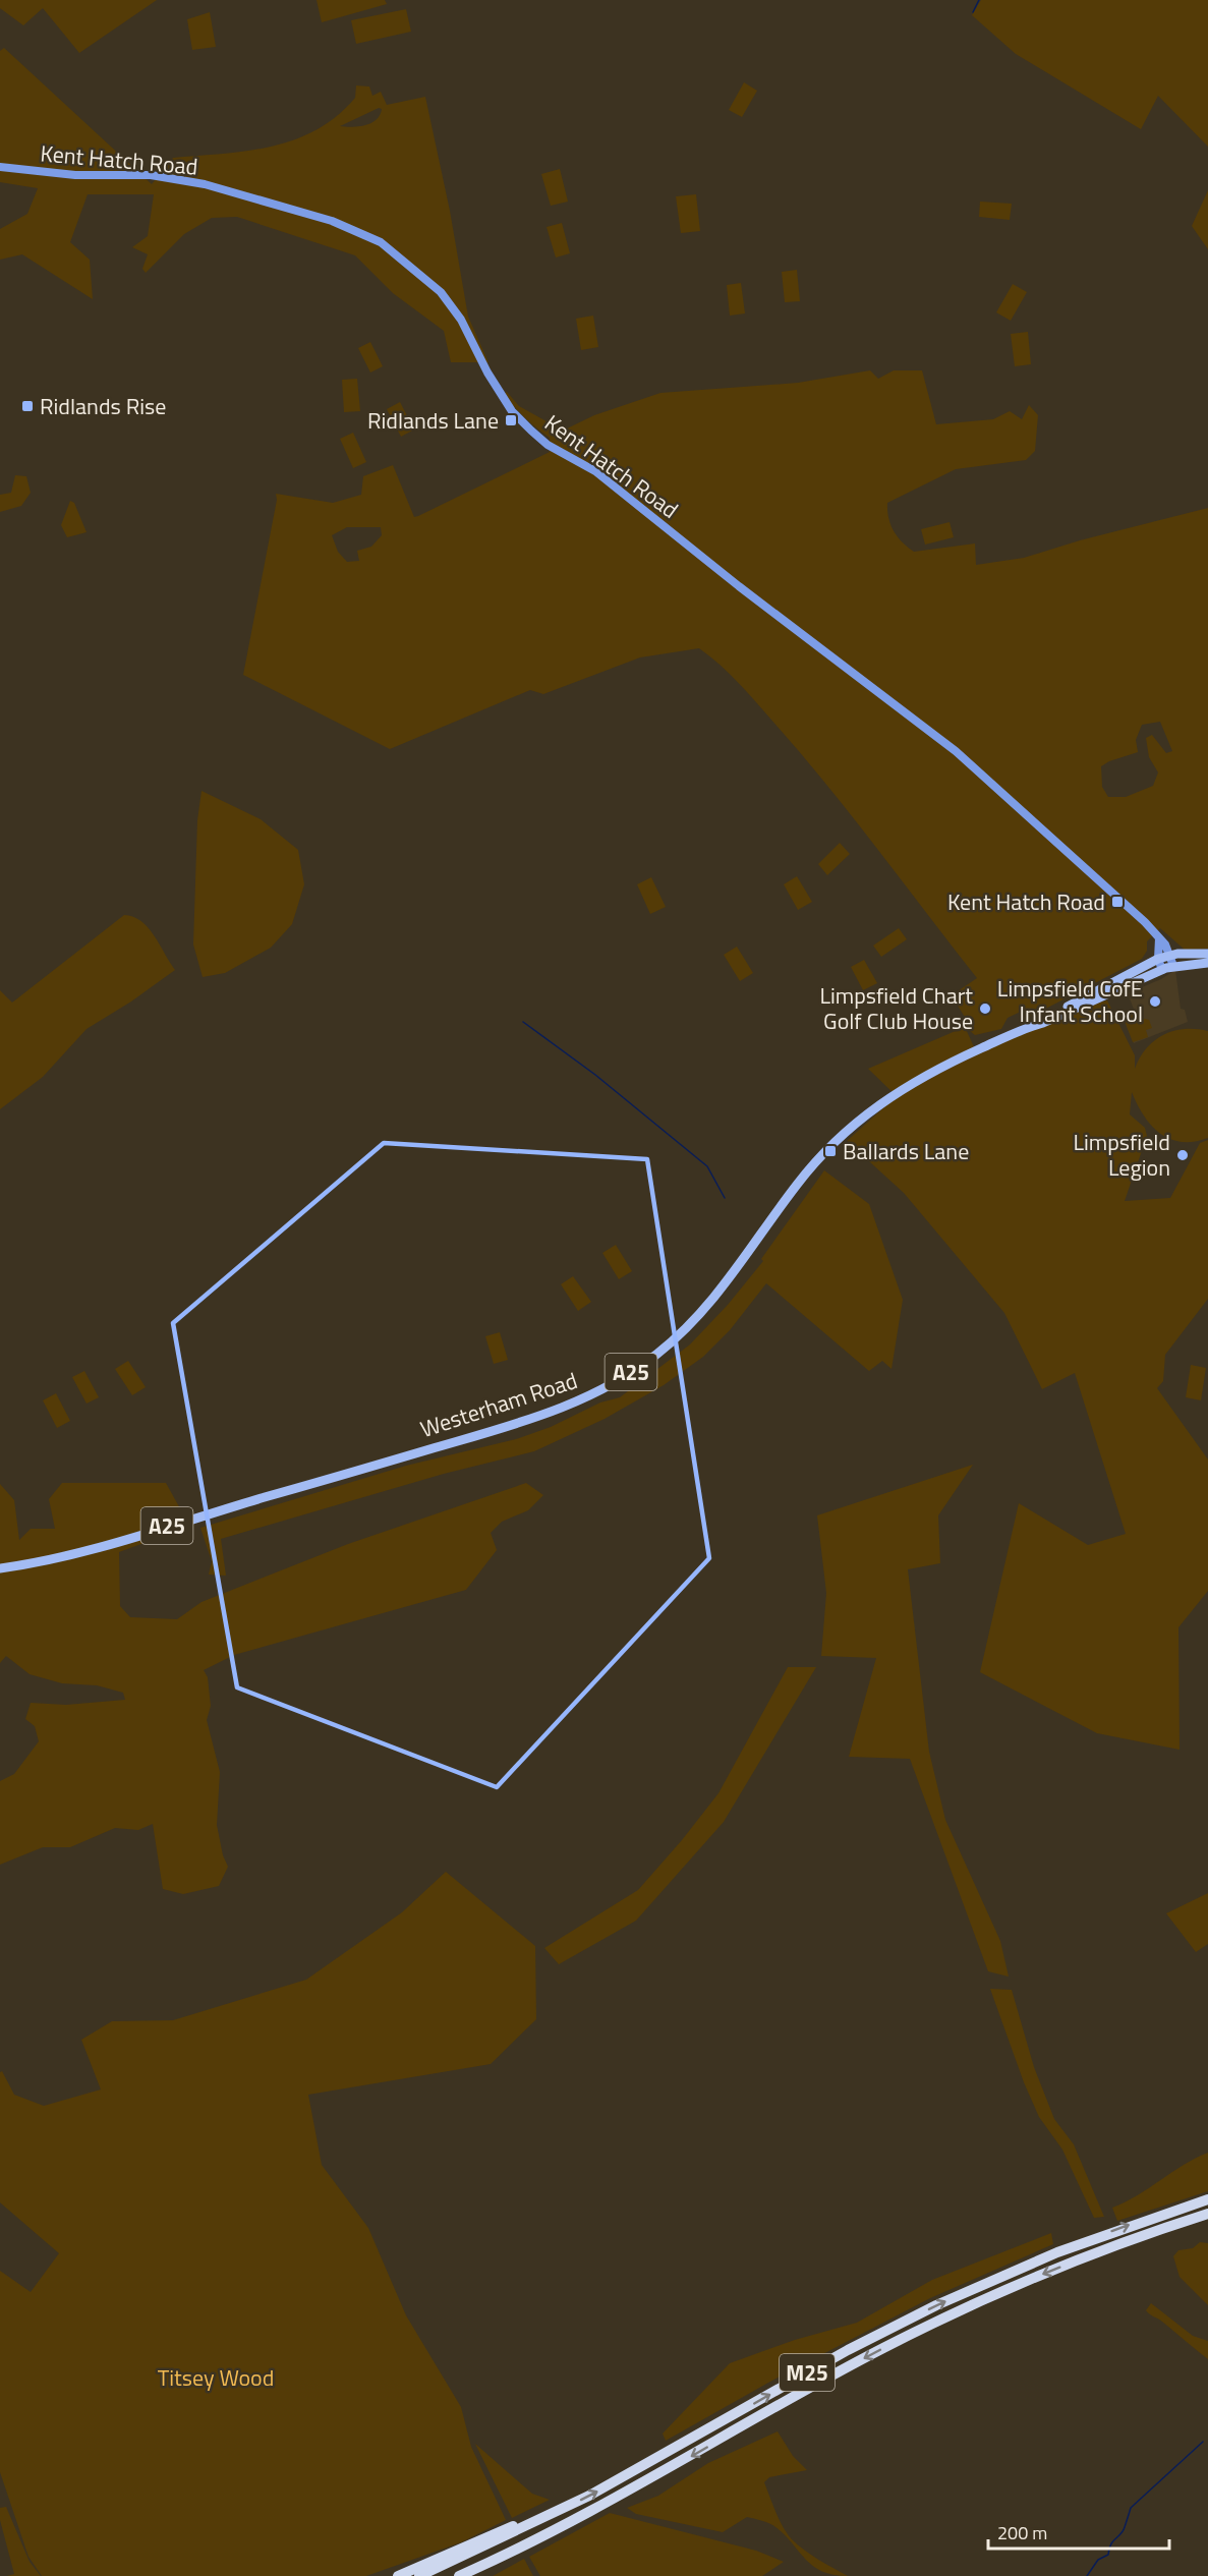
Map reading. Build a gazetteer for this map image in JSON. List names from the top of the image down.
{
  "streets": {
    "highway": ["M25"],
    "main road": ["Kent Hatch Road", "A25", "Westerham Road"]
  },
  "crossings": [
    ["Kent Hatch Road", "A25"],
    ["Kent Hatch Road", "Westerham Road"],
    ["A25", "Westerham Road"]
  ],
  "parks": ["Titsey Wood"],
  "places": {
    "transit": [
      "Ridlands Rise",
      "Ridlands Lane",
      "Kent Hatch Road",
      "Ballards Lane"
    ],
    "other": ["Limpsfield CofE Infant School", "Limpsfield Chart Golf Club House", "Limpsfield Legion"]
  },
  "scale_bar": "200 m"
}
